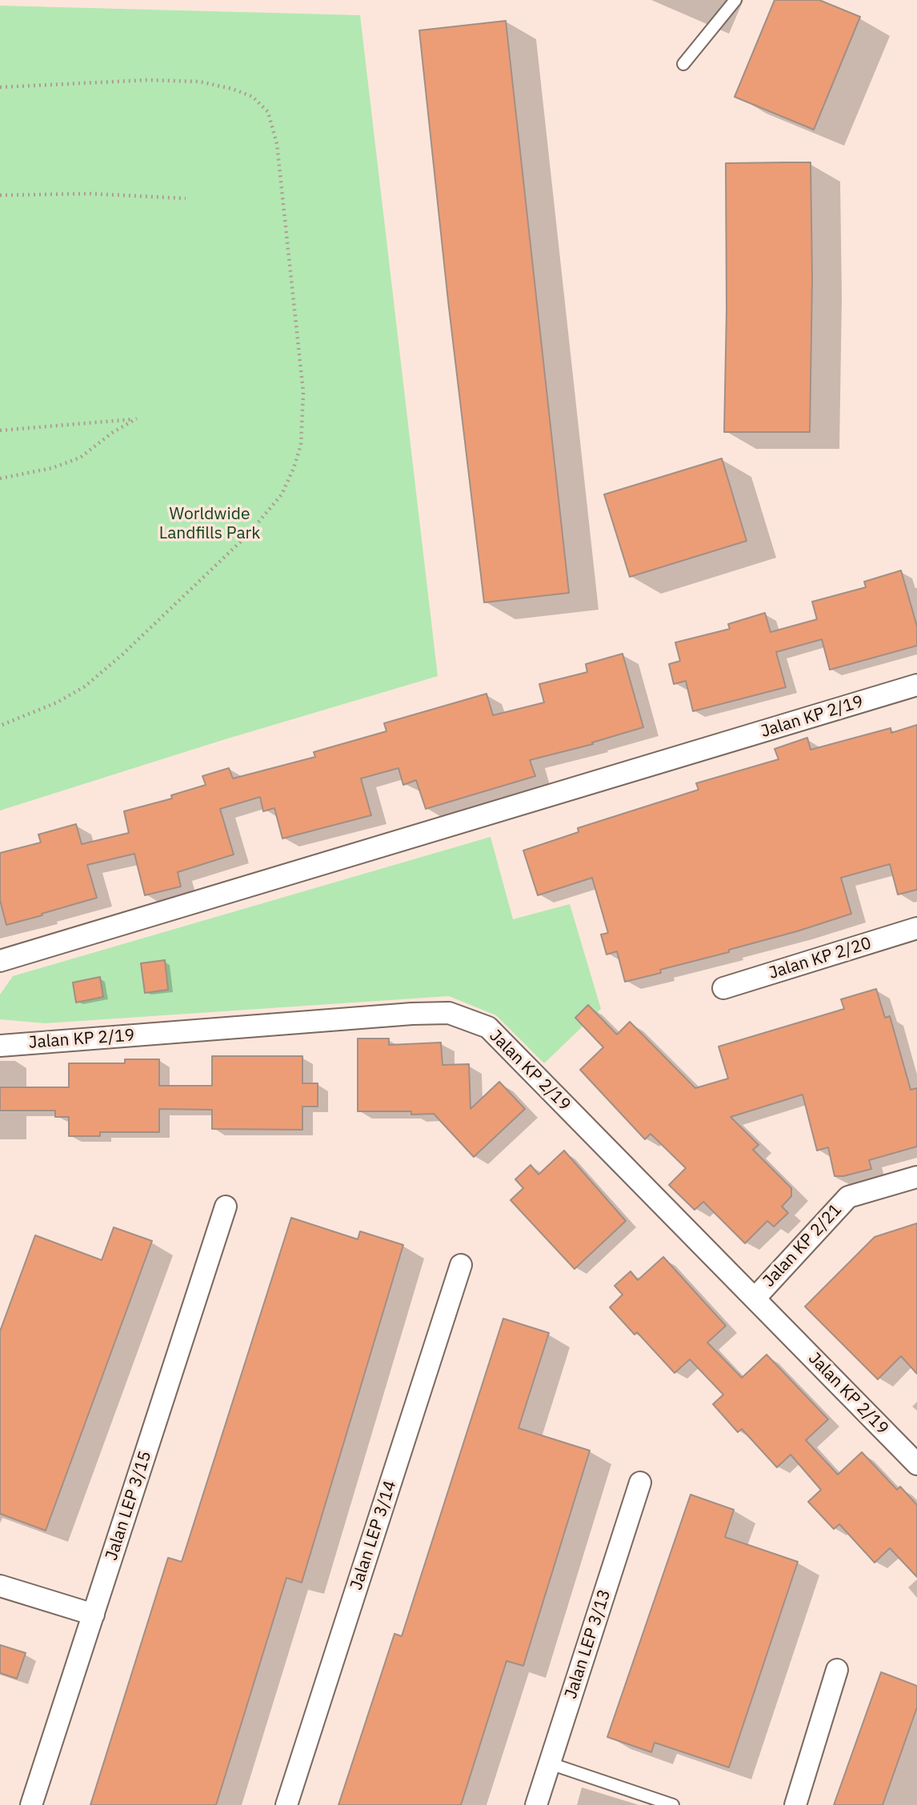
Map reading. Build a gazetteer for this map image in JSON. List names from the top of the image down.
{
  "streets": {
    "street": [
      "Jalan KP 2/19",
      "Jalan KP 2/20",
      "Jalan KP 2/21",
      "Jalan LEP 3/15",
      "Jalan LEP 3/14",
      "Jalan LEP 3/13"
    ]
  },
  "crossings": [
    ["Jalan KP 2/19", "Jalan KP 2/21"]
  ],
  "parks": ["Worldwide Landfills Park"]
}
